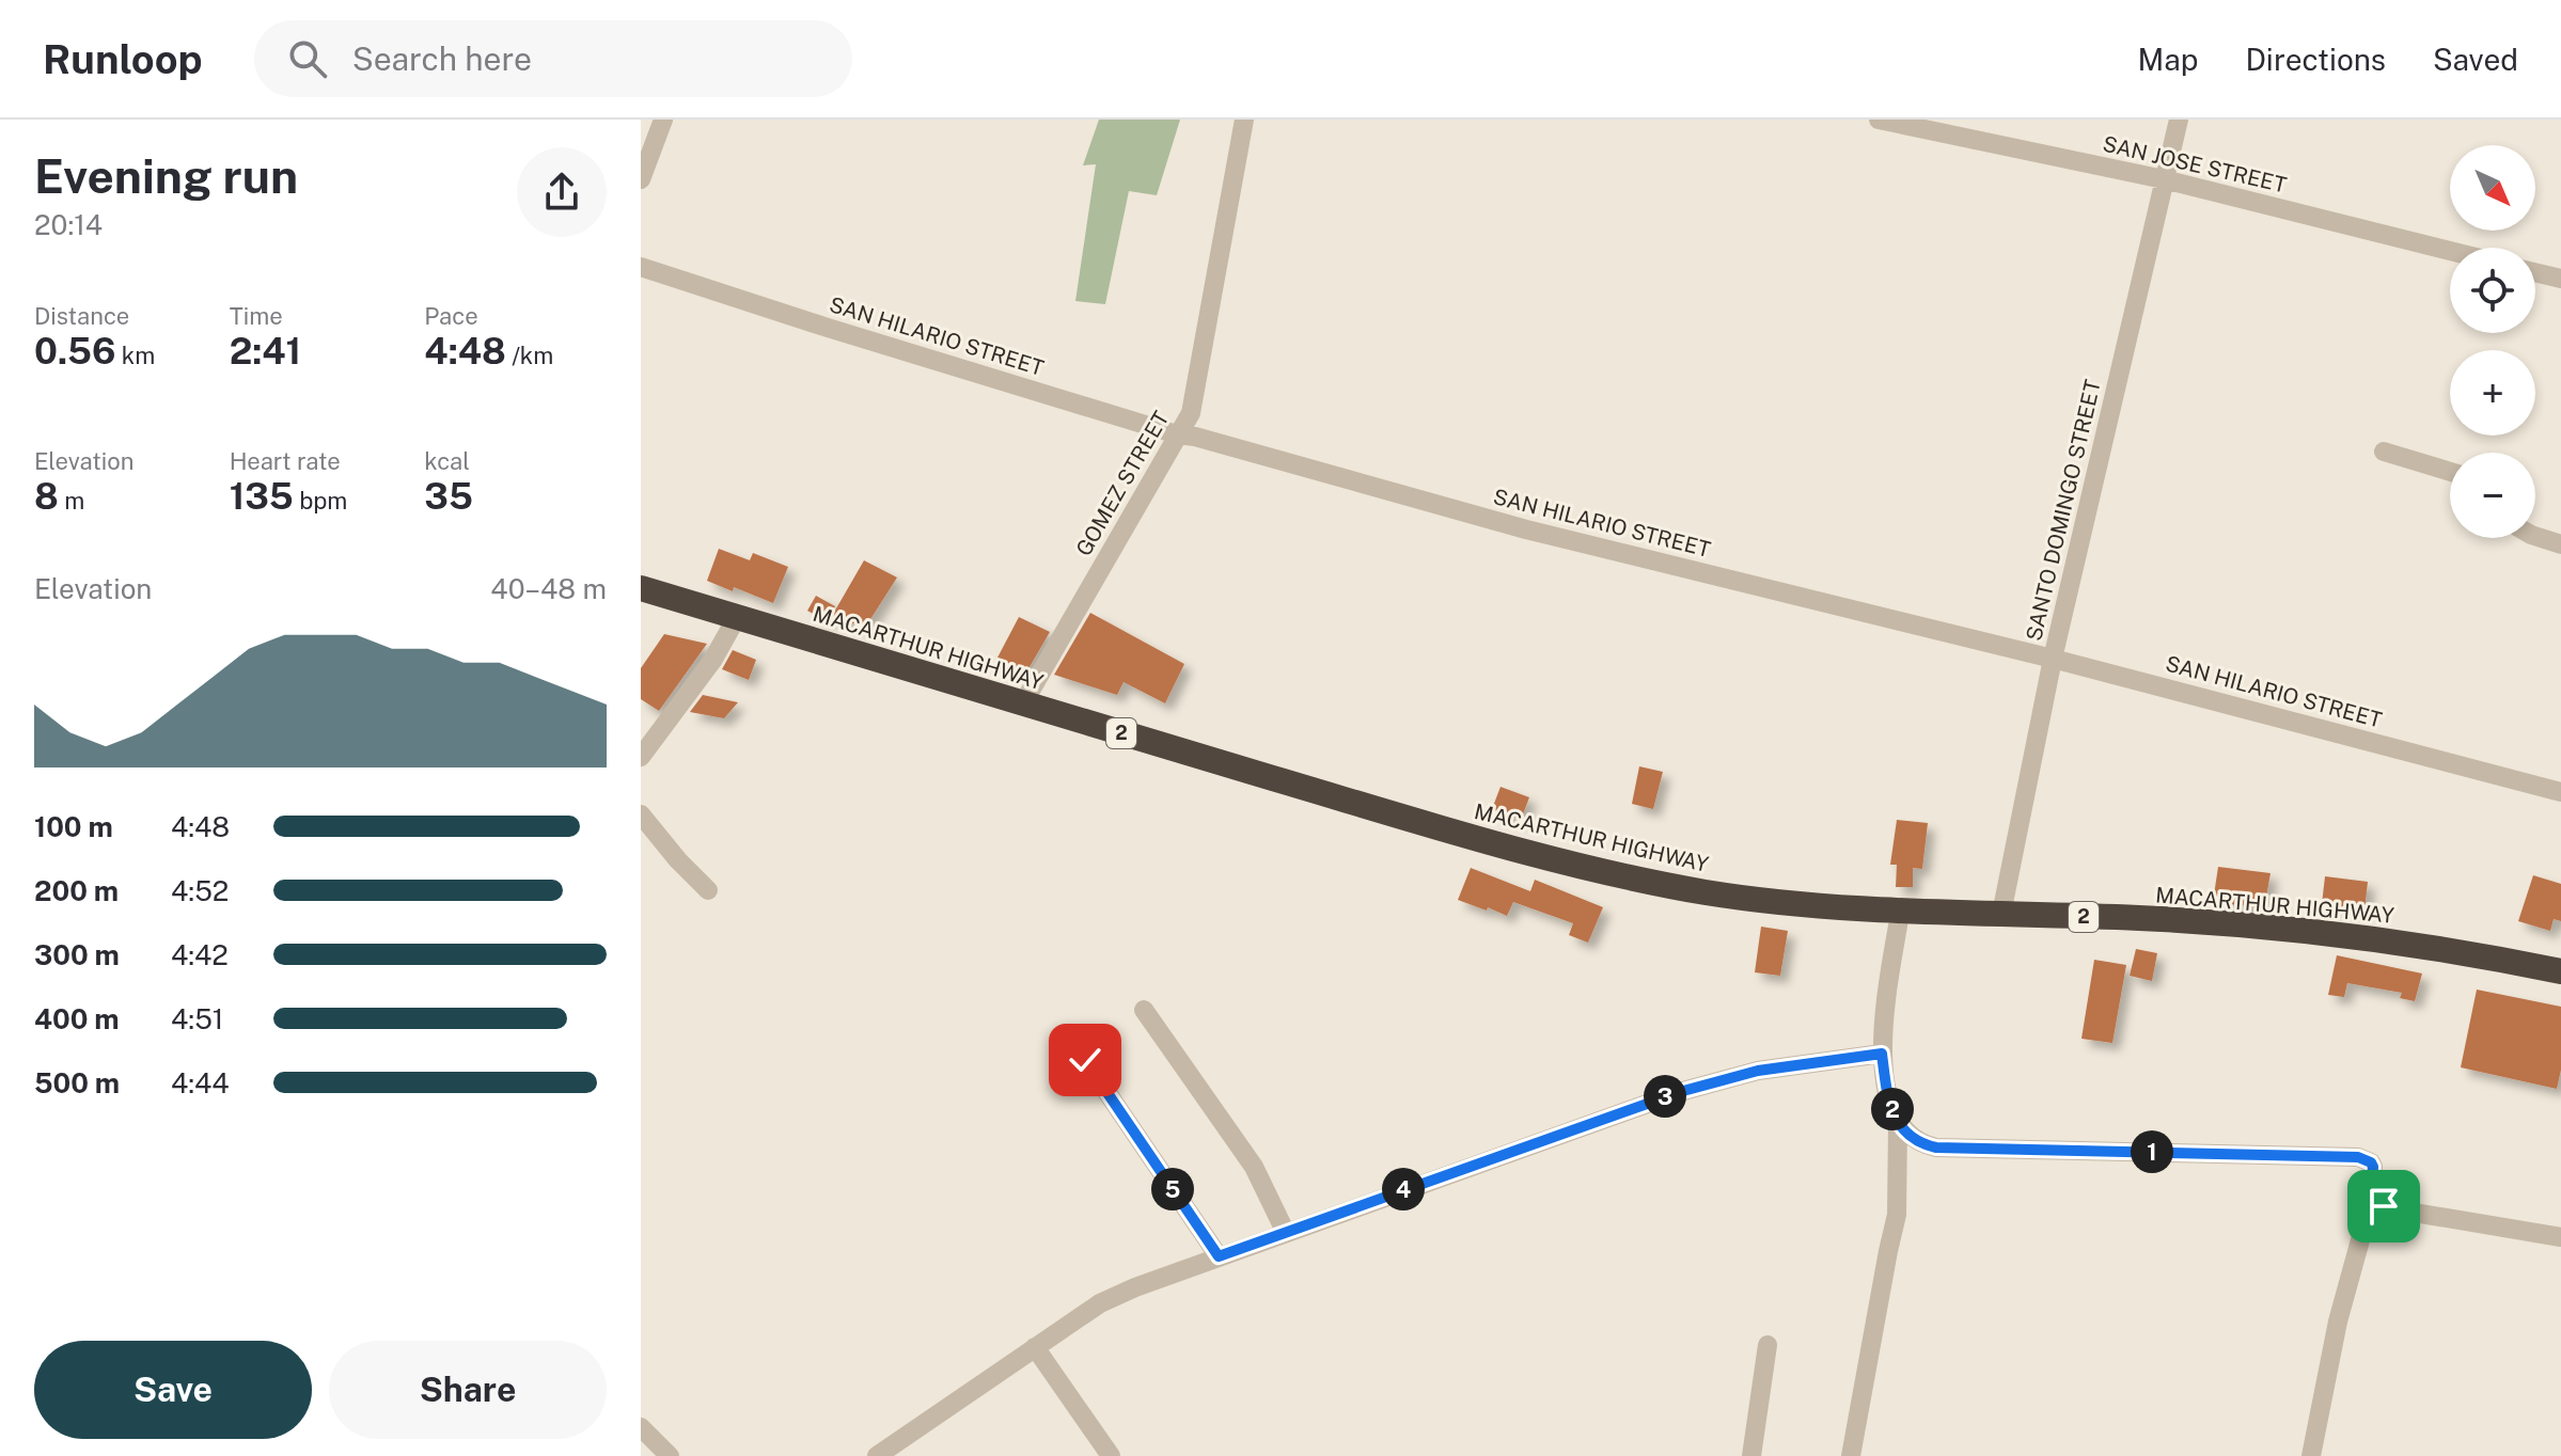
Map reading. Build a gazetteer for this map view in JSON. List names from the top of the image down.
{
  "streets": {
    "highway": ["MACARTHUR HIGHWAY", "2"],
    "street": [
      "SAN JOSE STREET",
      "SAN HILARIO STREET",
      "GOMEZ STREET",
      "SANTO DOMINGO STREET"
    ]
  },
  "crossings": [
    ["SAN JOSE STREET", "SANTO DOMINGO STREET"],
    ["SAN HILARIO STREET", "GOMEZ STREET"],
    ["SAN HILARIO STREET", "SANTO DOMINGO STREET"],
    ["GOMEZ STREET", "MACARTHUR HIGHWAY"],
    ["SANTO DOMINGO STREET", "MACARTHUR HIGHWAY"]
  ],
  "north": "bottom right",
  "page": {
    "header": "Runloop",
    "search": "Search here",
    "nav": ["Map", "Directions", "Saved"],
    "heading": ["Evening run", "20:14"],
    "map_buttons": ["+", "−"],
    "stats": [
      ["Distance", "0.56 km"],
      ["Time", "2:41"],
      ["Pace", "4:48 /km"],
      ["Elevation", "8 m"],
      ["Heart rate", "135 bpm"],
      ["kcal", "35"]
    ],
    "chart": ["Elevation", "40–48 m"],
    "list": [
      {
        "name": "100 m",
        "note": "4:48"
      },
      {
        "name": "200 m",
        "note": "4:52"
      },
      {
        "name": "300 m",
        "note": "4:42"
      },
      {
        "name": "400 m",
        "note": "4:51"
      },
      {
        "name": "500 m",
        "note": "4:44"
      }
    ],
    "pins": [
      "3",
      "2",
      "1",
      "4",
      "5"
    ],
    "buttons": ["Save", "Share"]
  }
}
